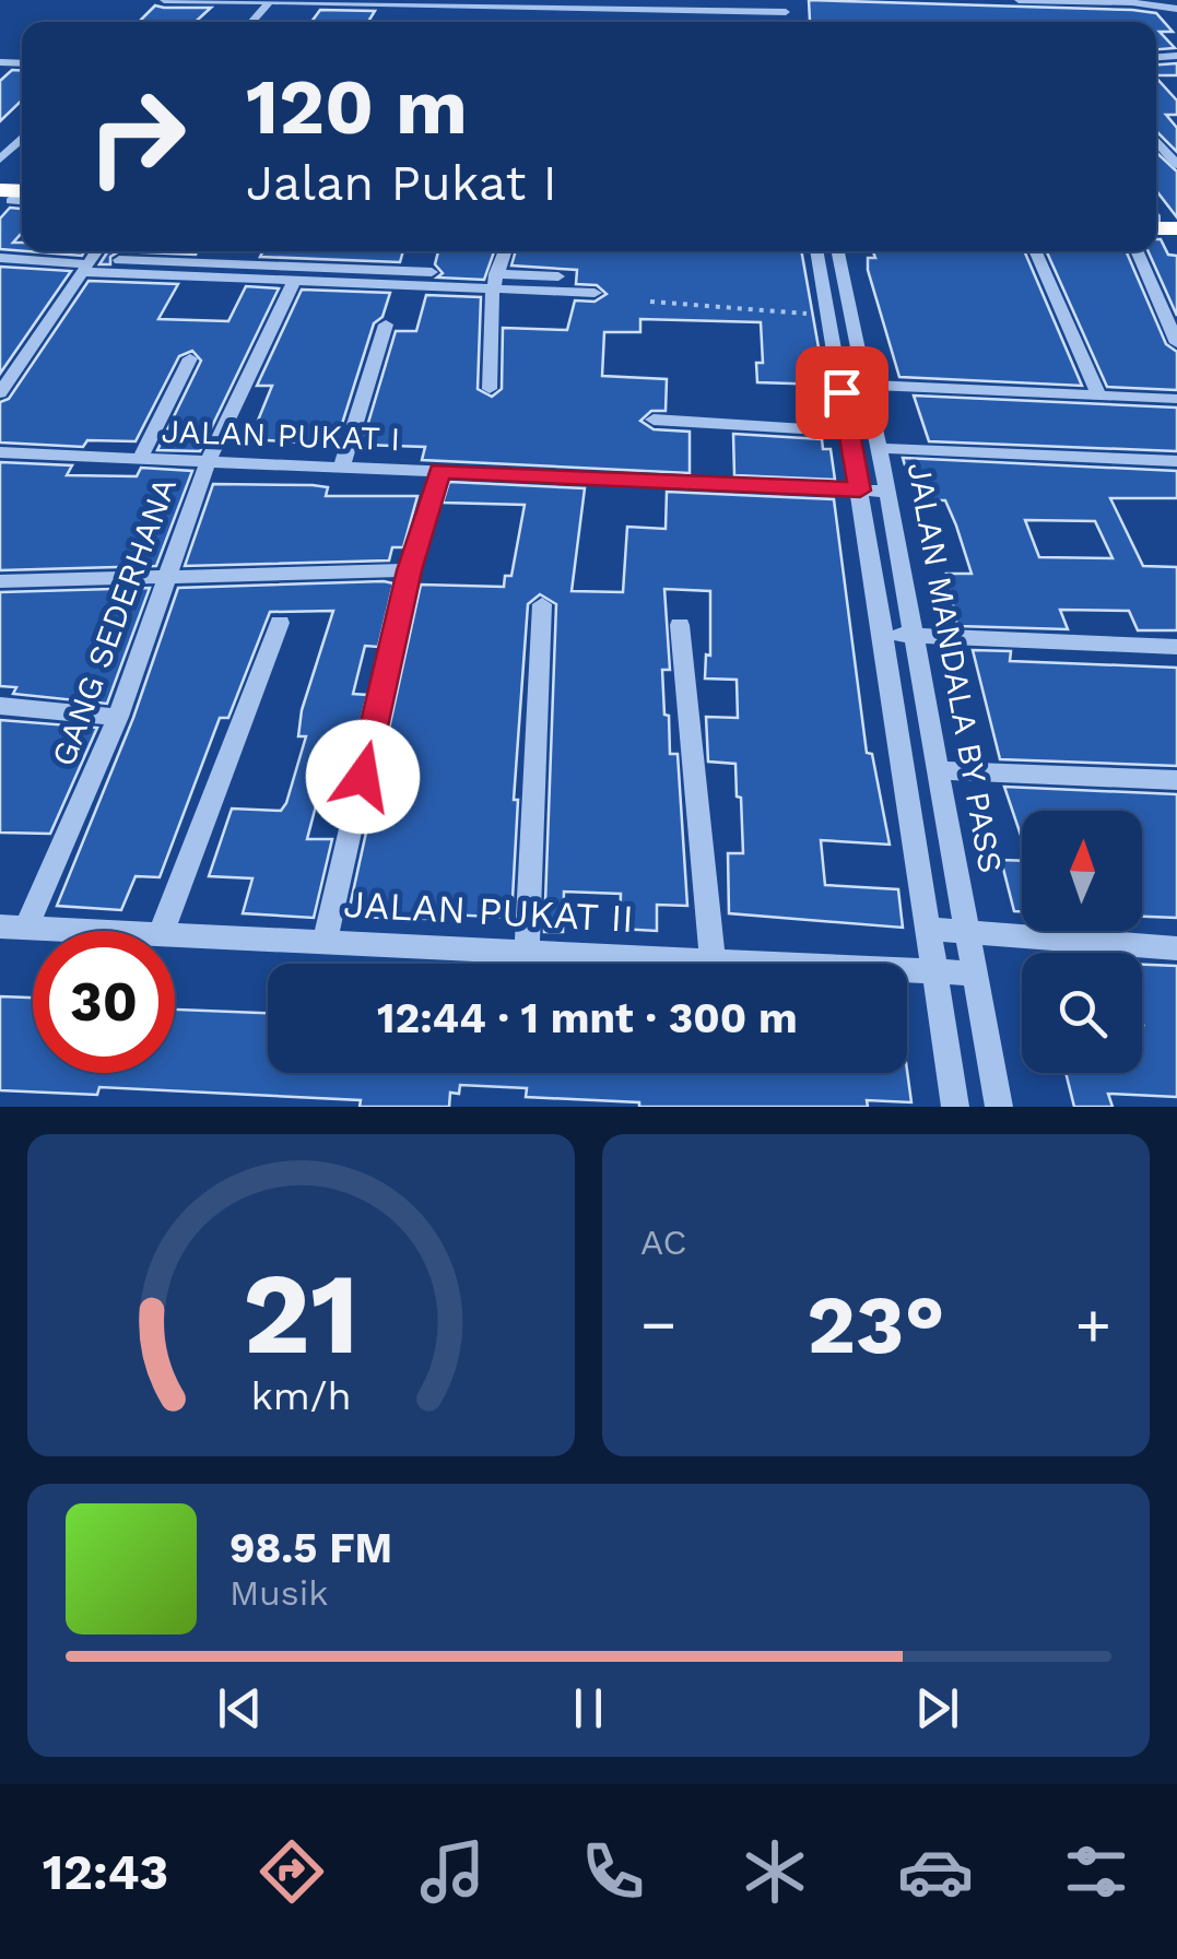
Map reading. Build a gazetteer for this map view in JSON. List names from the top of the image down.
{
  "streets": {
    "street": [
      "JALAN PUKAT I",
      "GANG SEDERHANA",
      "JALAN MANDALA BY PASS",
      "JALAN PUKAT II"
    ]
  },
  "crossings": [
    ["JALAN PUKAT I", "GANG SEDERHANA"],
    ["JALAN PUKAT I", "JALAN MANDALA BY PASS"],
    ["GANG SEDERHANA", "JALAN PUKAT II"],
    ["JALAN MANDALA BY PASS", "JALAN PUKAT II"]
  ],
  "north": "top",
  "page": {
    "turn": ["120 m", "Jalan Pukat I"],
    "limit": "30",
    "trip": "12:44 · 1 mnt · 300 m",
    "tile": "AC",
    "heat": ["−", "23°", "+"],
    "song": ["98.5 FM", "Musik"],
    "tabs": "12:43",
    "gauge": ["21", "km/h"]
  }
}
